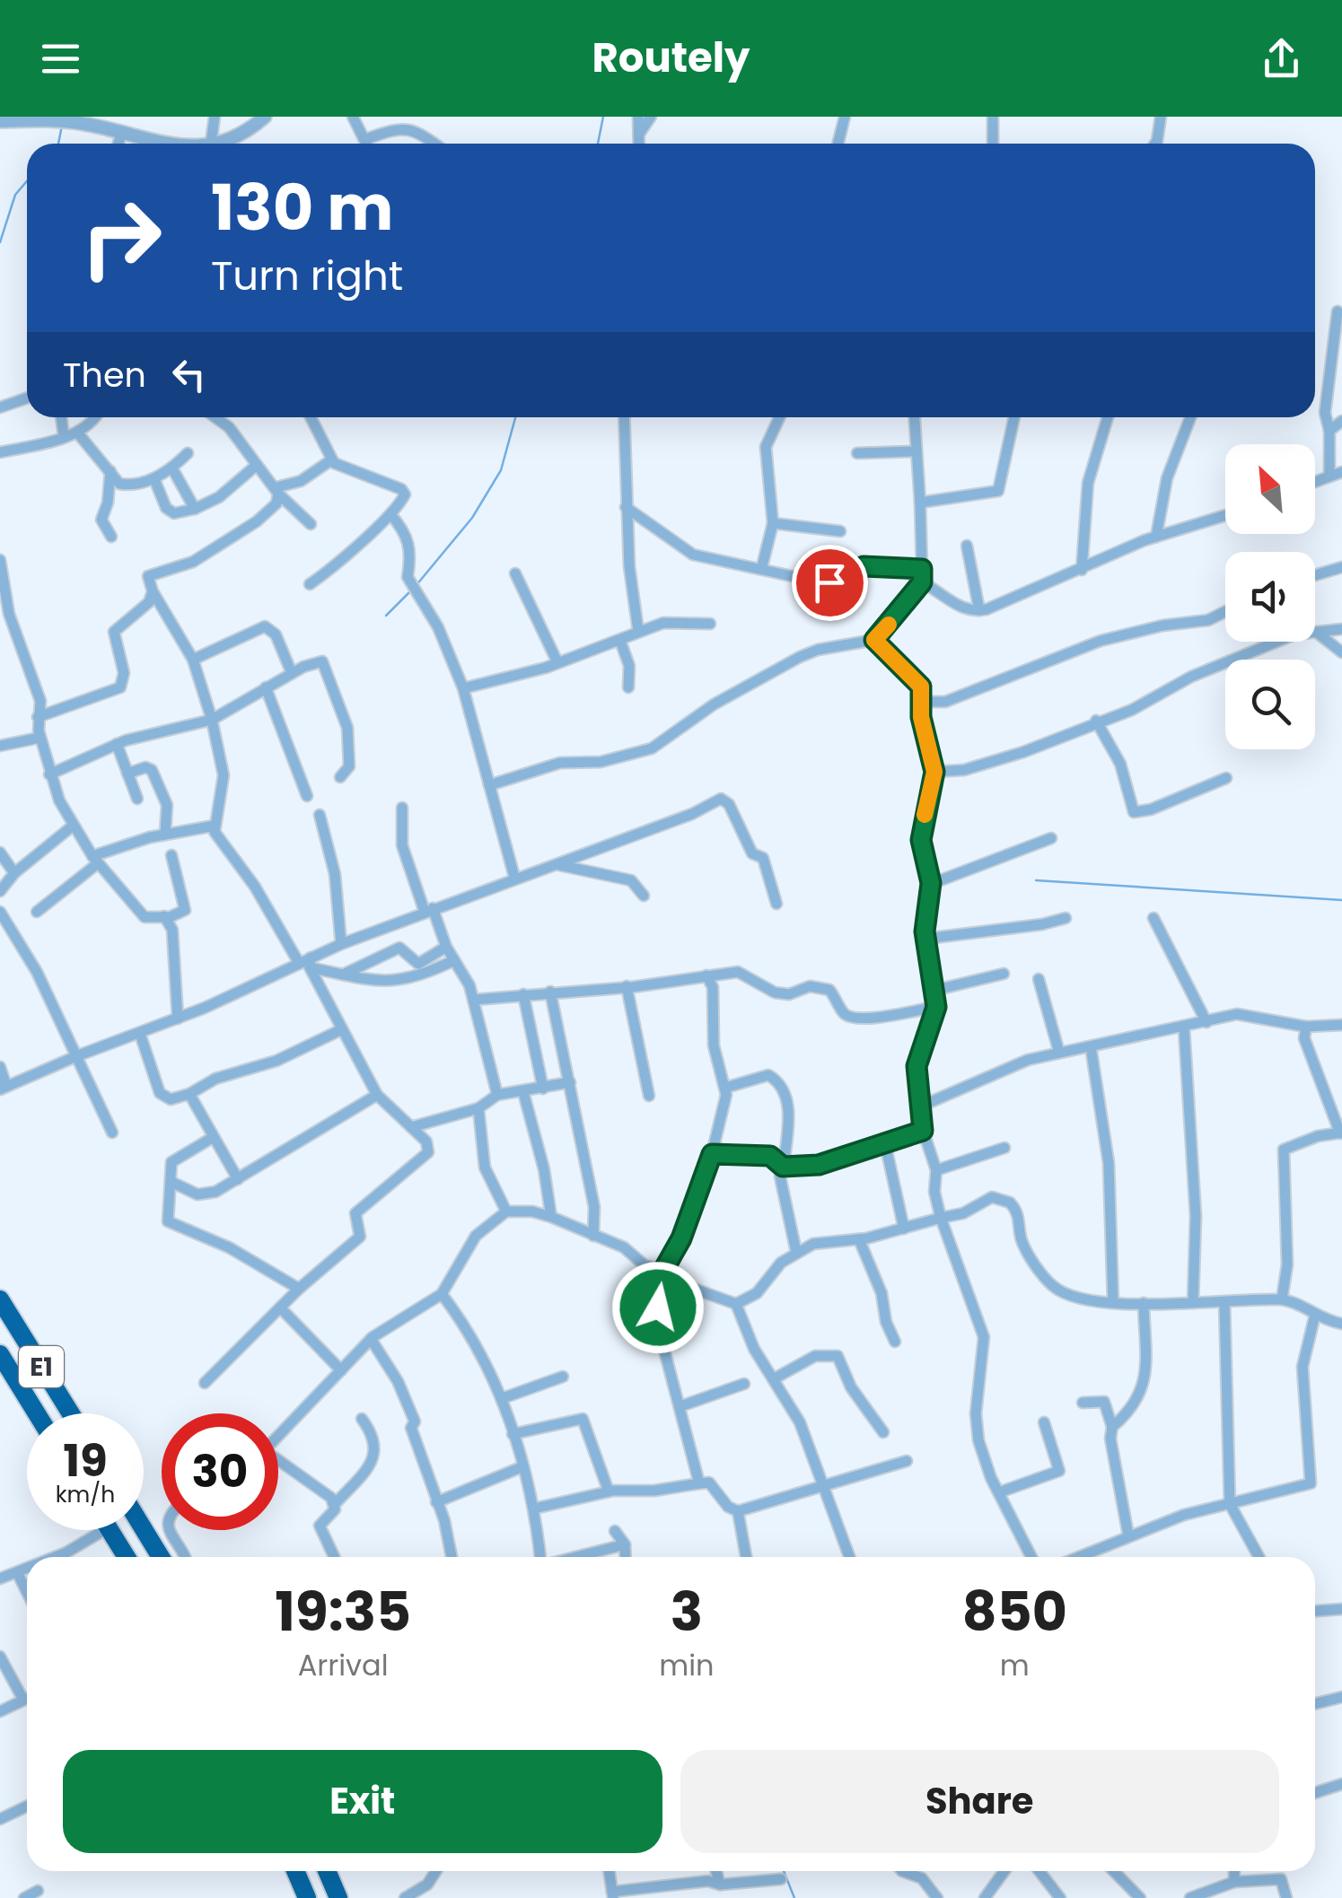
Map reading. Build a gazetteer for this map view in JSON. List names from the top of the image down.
{
  "streets": {
    "highway": ["E1"]
  },
  "north": "top left",
  "page": {
    "header": "Routely",
    "turn": ["130 m", "Turn right"],
    "then": "Then",
    "speed": "19 km/h",
    "limit": "30",
    "eta": [
      "19:35",
      "Arrival",
      "3",
      "min",
      "850",
      "m"
    ],
    "buttons": ["Exit", "Share"]
  }
}
